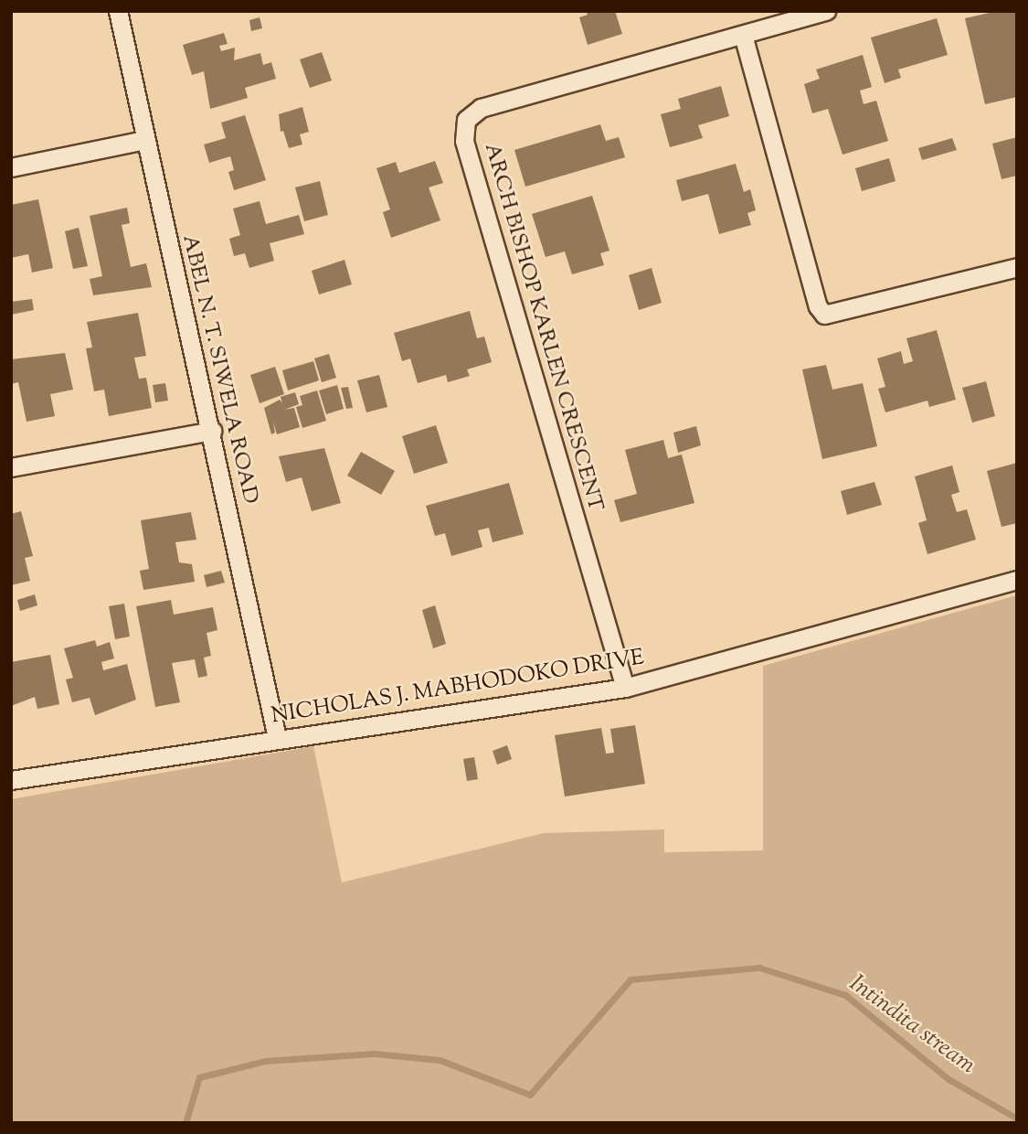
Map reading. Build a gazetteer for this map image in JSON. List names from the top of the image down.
{
  "streets": {
    "street": ["ARCH BISHOP KARLEN CRESCENT", "ABEL N. T. SIWELA ROAD", "NICHOLAS J. MABHODOKO DRIVE"]
  },
  "crossings": [
    ["ARCH BISHOP KARLEN CRESCENT", "NICHOLAS J. MABHODOKO DRIVE"],
    ["ABEL N. T. SIWELA ROAD", "NICHOLAS J. MABHODOKO DRIVE"]
  ],
  "water": ["Intindita stream"]
}
